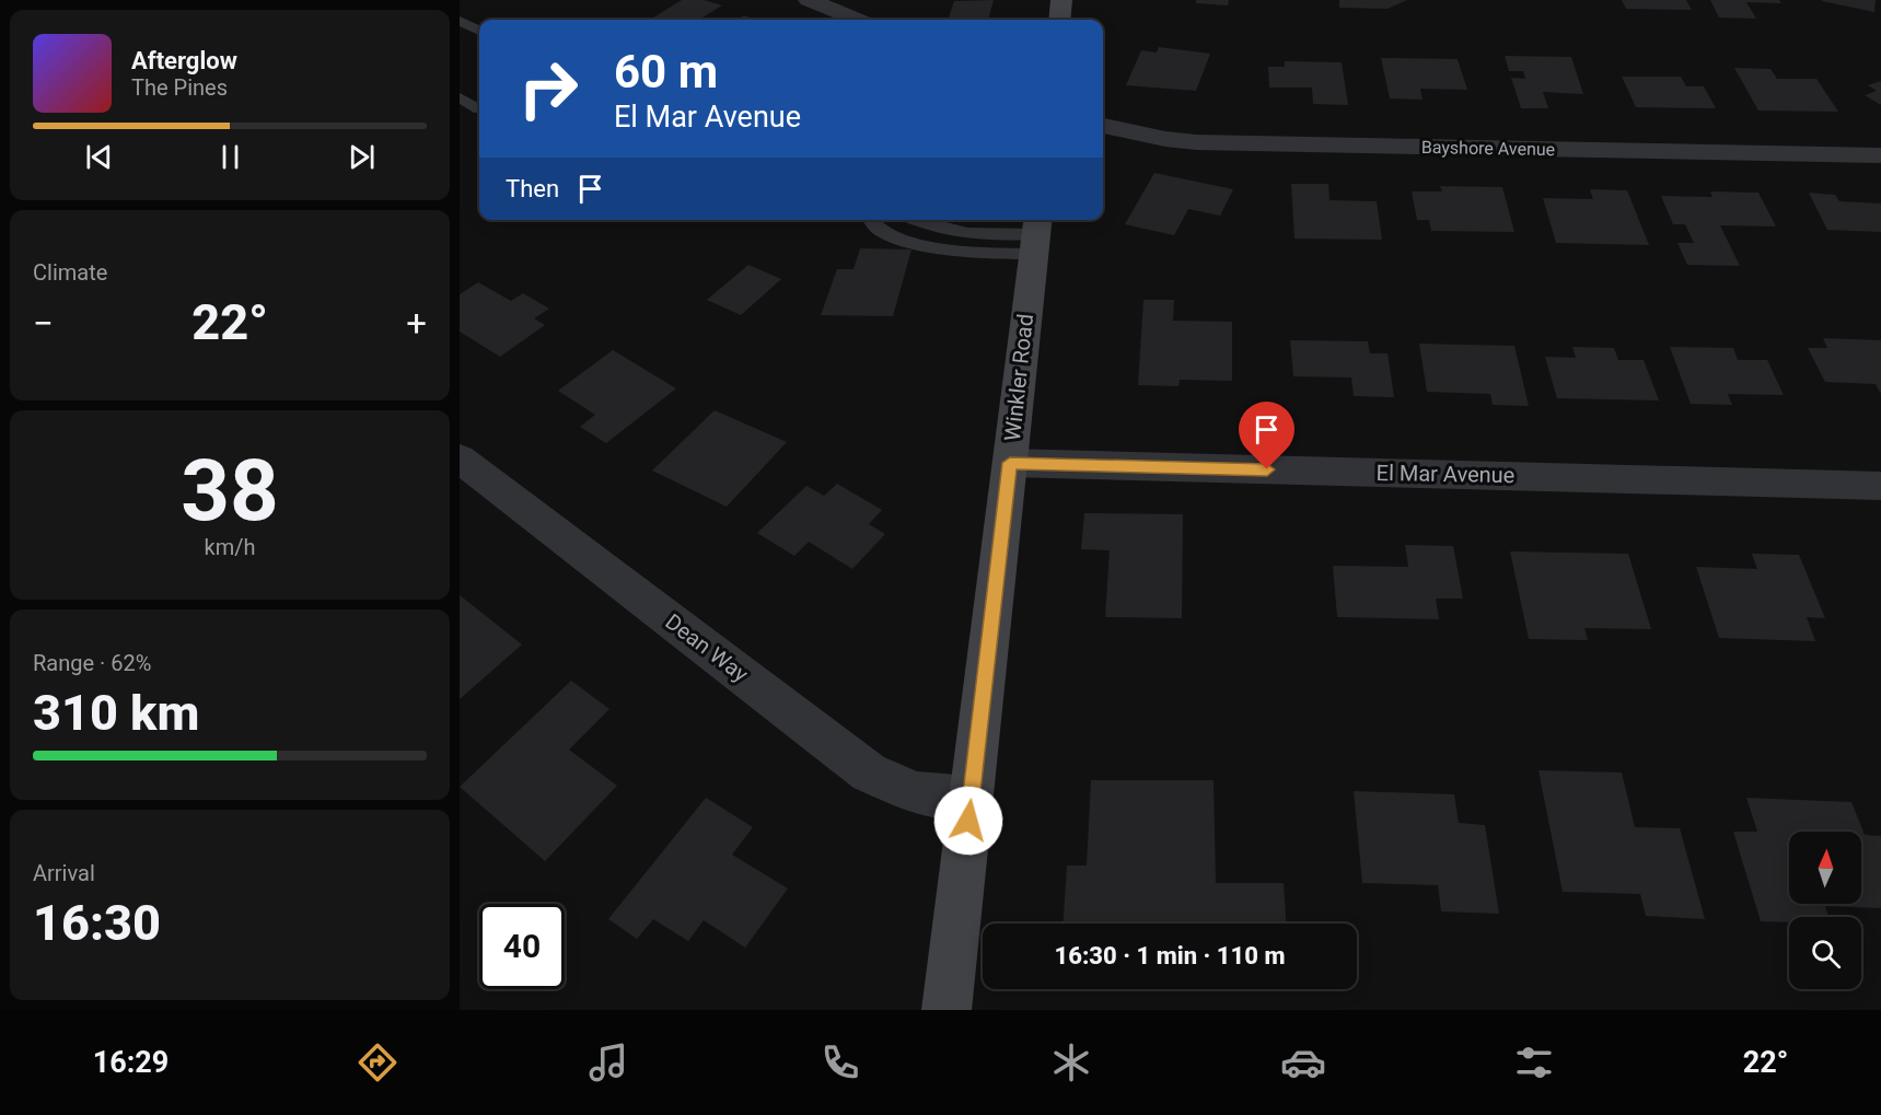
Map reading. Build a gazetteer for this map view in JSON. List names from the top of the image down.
{
  "streets": {
    "street": [
      "Bayshore Avenue",
      "Winkler Road",
      "El Mar Avenue",
      "Dean Way"
    ]
  },
  "crossings": [
    ["Winkler Road", "El Mar Avenue"],
    ["Winkler Road", "Dean Way"]
  ],
  "north": "top",
  "page": {
    "turn": ["60 m", "El Mar Avenue"],
    "song": ["Afterglow", "The Pines"],
    "then": "Then",
    "tile": [
      "Climate",
      ["38", "km/h"],
      ["Range · 62%", "310 km"],
      ["Arrival", "16:30"]
    ],
    "heat": ["−", "22°", "+"],
    "limit": "40",
    "trip": "16:30 · 1 min · 110 m",
    "tabs": ["16:29", "22°"]
  }
}
